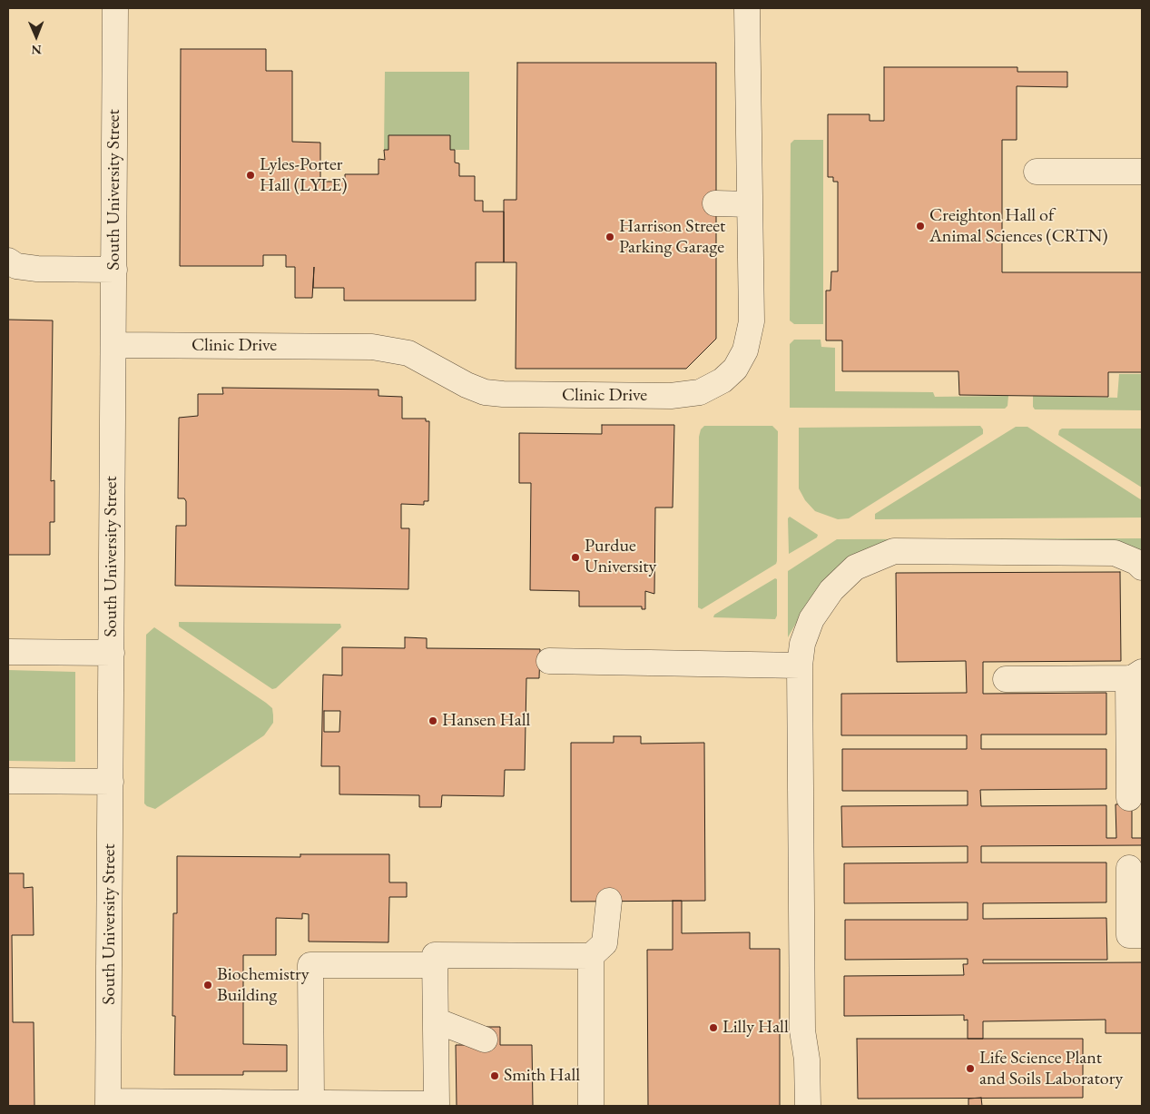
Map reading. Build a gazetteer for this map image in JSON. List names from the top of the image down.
{
  "streets": {
    "street": ["South University Street", "Clinic Drive"]
  },
  "crossings": [
    ["South University Street", "Clinic Drive"]
  ],
  "places": [
    "Lyles-Porter Hall (LYLE)",
    "Creighton Hall of Animal Sciences (CRTN)",
    "Harrison Street Parking Garage",
    "Purdue University",
    "Hansen Hall",
    "Biochemistry Building",
    "Lilly Hall",
    "Life Science Plant and Soils Laboratory",
    "Smith Hall"
  ],
  "north": "bottom"
}
